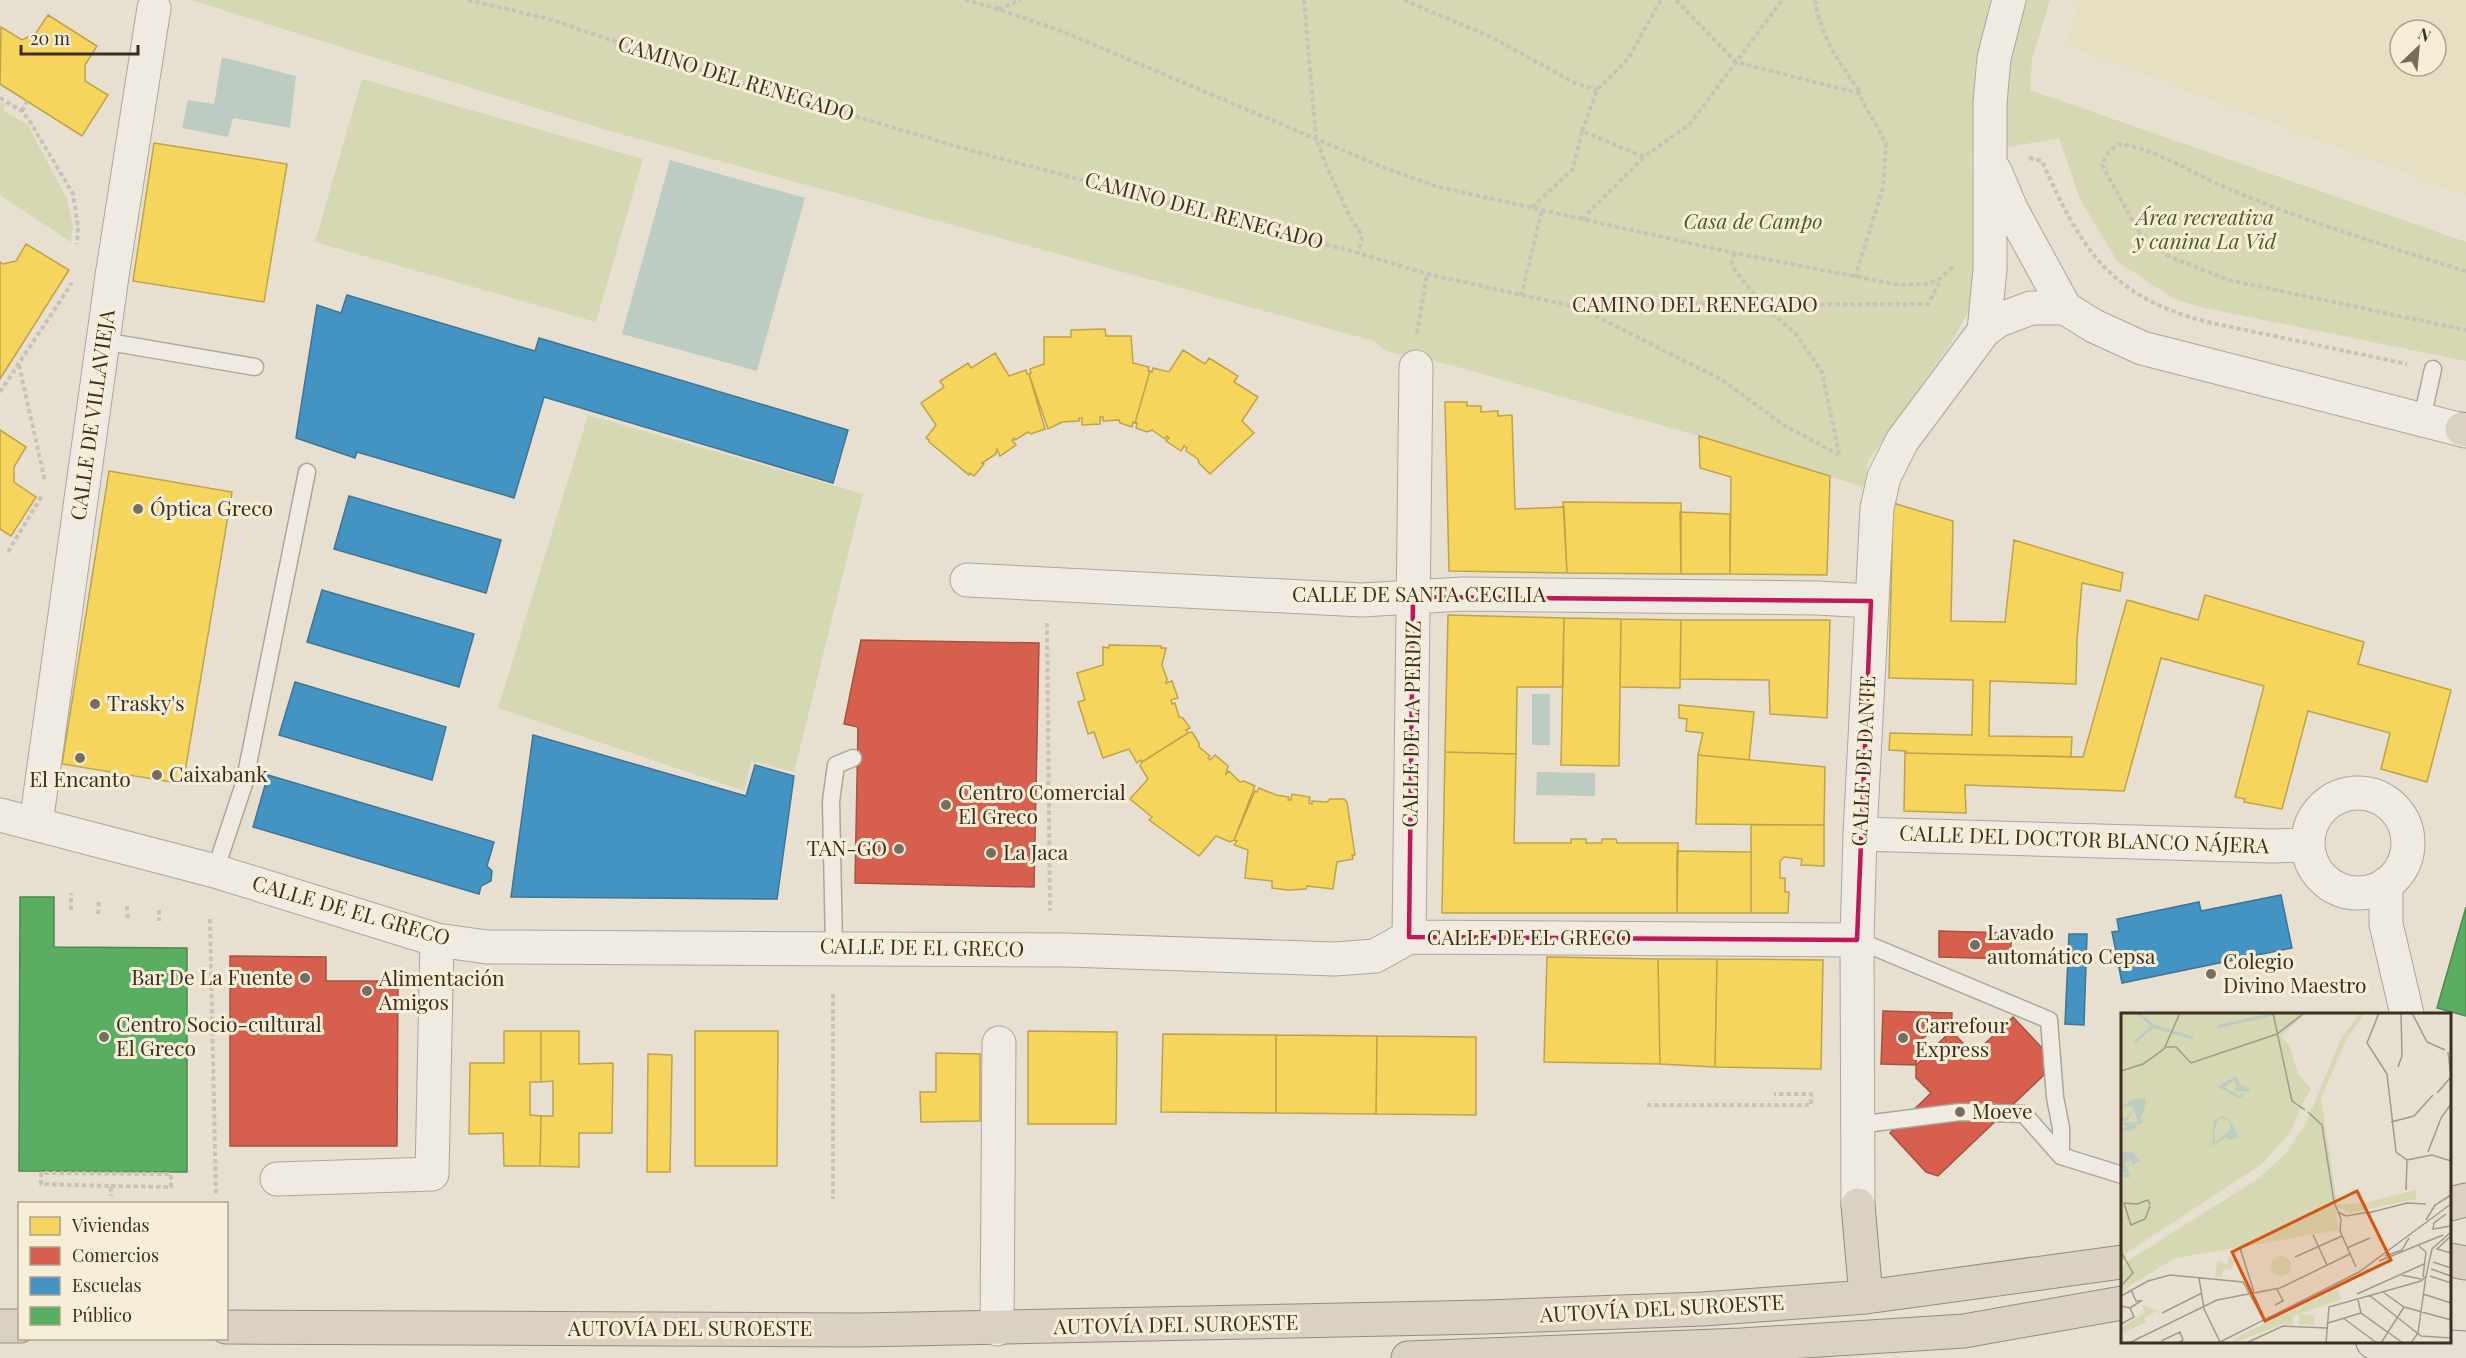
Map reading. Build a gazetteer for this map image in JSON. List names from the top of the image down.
{
  "streets": {
    "highway": ["AUTOVÍA DEL SUROESTE"],
    "street": [
      "CALLE DE VILLAVIEJA",
      "CALLE DE SANTA CECILIA",
      "CALLE DE LA PERDIZ",
      "CALLE DE DANTE",
      "CALLE DEL DOCTOR BLANCO NÁJERA",
      "CALLE DE EL GRECO"
    ],
    "path": ["CAMINO DEL RENEGADO"]
  },
  "crossings": [
    ["CALLE DE VILLAVIEJA", "CALLE DE EL GRECO"],
    ["CALLE DE SANTA CECILIA", "CALLE DE LA PERDIZ"],
    ["CALLE DE SANTA CECILIA", "CALLE DE DANTE"],
    ["CALLE DE LA PERDIZ", "CALLE DE EL GRECO"],
    ["CALLE DE DANTE", "CALLE DEL DOCTOR BLANCO NÁJERA"],
    ["CALLE DE DANTE", "CALLE DE EL GRECO"]
  ],
  "parks": ["Área recreativa y canina La Vid", "Casa de Campo"],
  "places": [
    "Óptica Greco",
    "Trasky's",
    "El Encanto",
    "Caixabank",
    "Centro Comercial El Greco",
    "TAN-GO",
    "La Jaca",
    "Lavado automático Cepsa",
    "Colegio Divino Maestro",
    "Bar De La Fuente",
    "Alimentación Amigos",
    "Centro Socio-cultural El Greco",
    "Carrefour Express",
    "Moeve"
  ],
  "legend": [
    "Viviendas",
    "Comercios",
    "Escuelas",
    "Público"
  ],
  "scale_bar": "20 m",
  "north": "top right"
}
